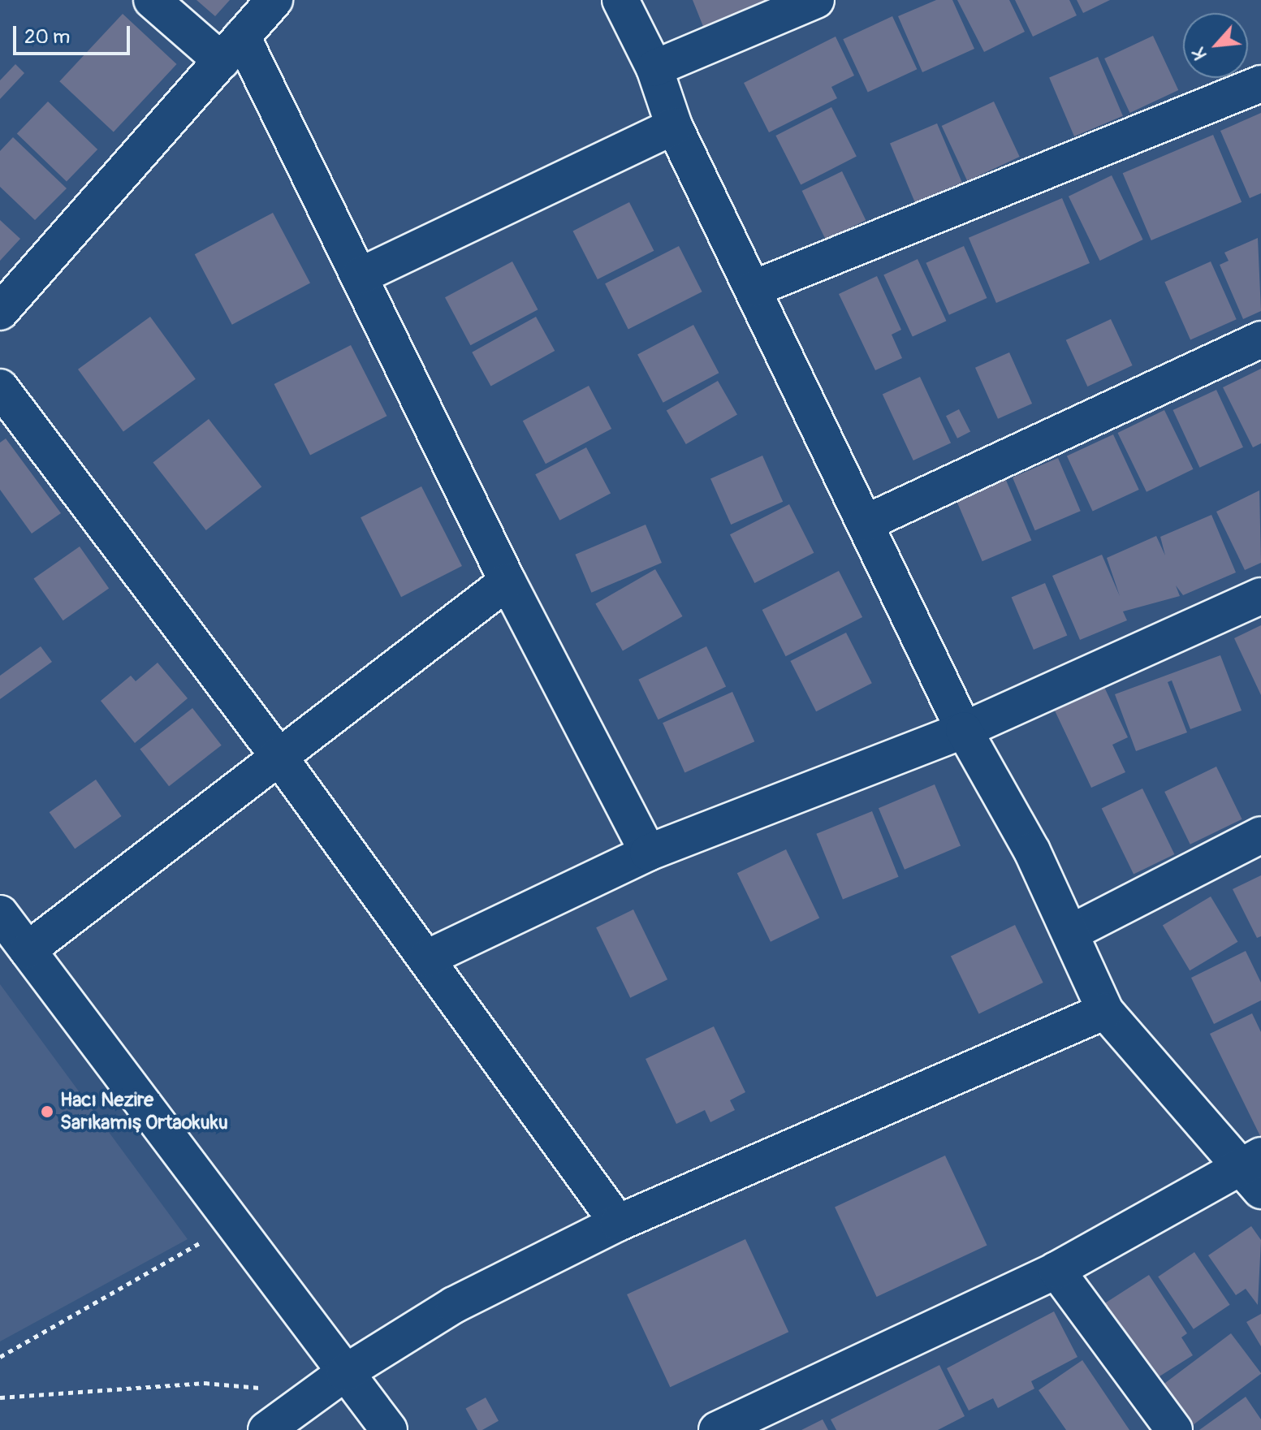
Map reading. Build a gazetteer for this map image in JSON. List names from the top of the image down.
{
  "places": ["Hacı Nezire Sarıkamış Ortaokuku"],
  "scale_bar": "20 m",
  "north": "bottom left"
}
